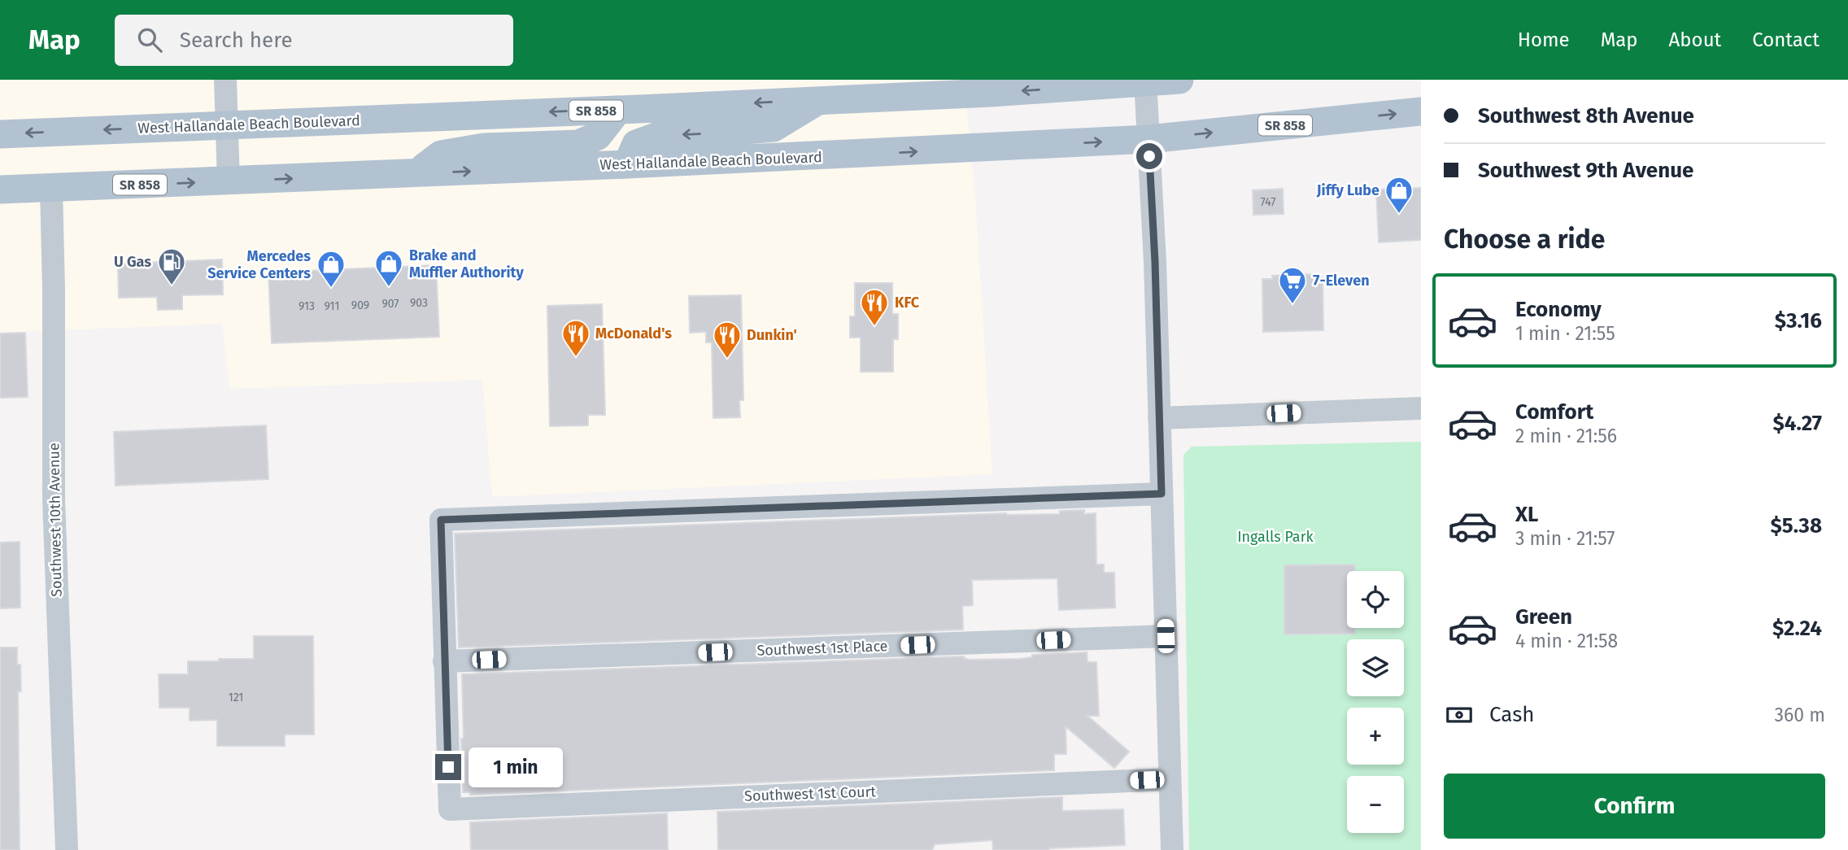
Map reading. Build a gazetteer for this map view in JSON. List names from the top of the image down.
{
  "streets": {
    "main road": ["SR 858", "West Hallandale Beach Boulevard"],
    "street": ["Southwest 10th Avenue", "Southwest 1st Place", "Southwest 1st Court"]
  },
  "crossings": [
    ["West Hallandale Beach Boulevard", "Southwest 10th Avenue"],
    ["Southwest 1st Place", "Southwest 1st Court"]
  ],
  "parks": ["Ingalls Park"],
  "places": {
    "shop": ["Jiffy Lube", "Brake and Muffler Authority", "Mercedes Service Centers"],
    "fuel station": ["U Gas"],
    "supermarket": ["7-Eleven"],
    "restaurant": ["KFC", "McDonald's", "Dunkin'"]
  },
  "house_numbers": [
    "747",
    "903",
    "907",
    "909",
    "913",
    "911",
    "121"
  ],
  "page": {
    "header": "Map",
    "search": "Search here",
    "nav": [
      "Home",
      "Map",
      "About",
      "Contact"
    ],
    "banner": ["Southwest 8th Avenue", "Southwest 9th Avenue"],
    "heading": "Choose a ride",
    "list": [
      {
        "name": "Economy",
        "note": "1 min · 21:55",
        "value": "$3.16"
      },
      {
        "name": "Comfort",
        "note": "2 min · 21:56",
        "value": "$4.27"
      },
      {
        "name": "XL",
        "note": "3 min · 21:57",
        "value": "$5.38"
      },
      {
        "name": "Green",
        "note": "4 min · 21:58",
        "value": "$2.24"
      }
    ],
    "map_buttons": ["+", "−"],
    "pay": ["Cash", "360 m"],
    "bubble": "1 min",
    "buttons": "Confirm"
  }
}
